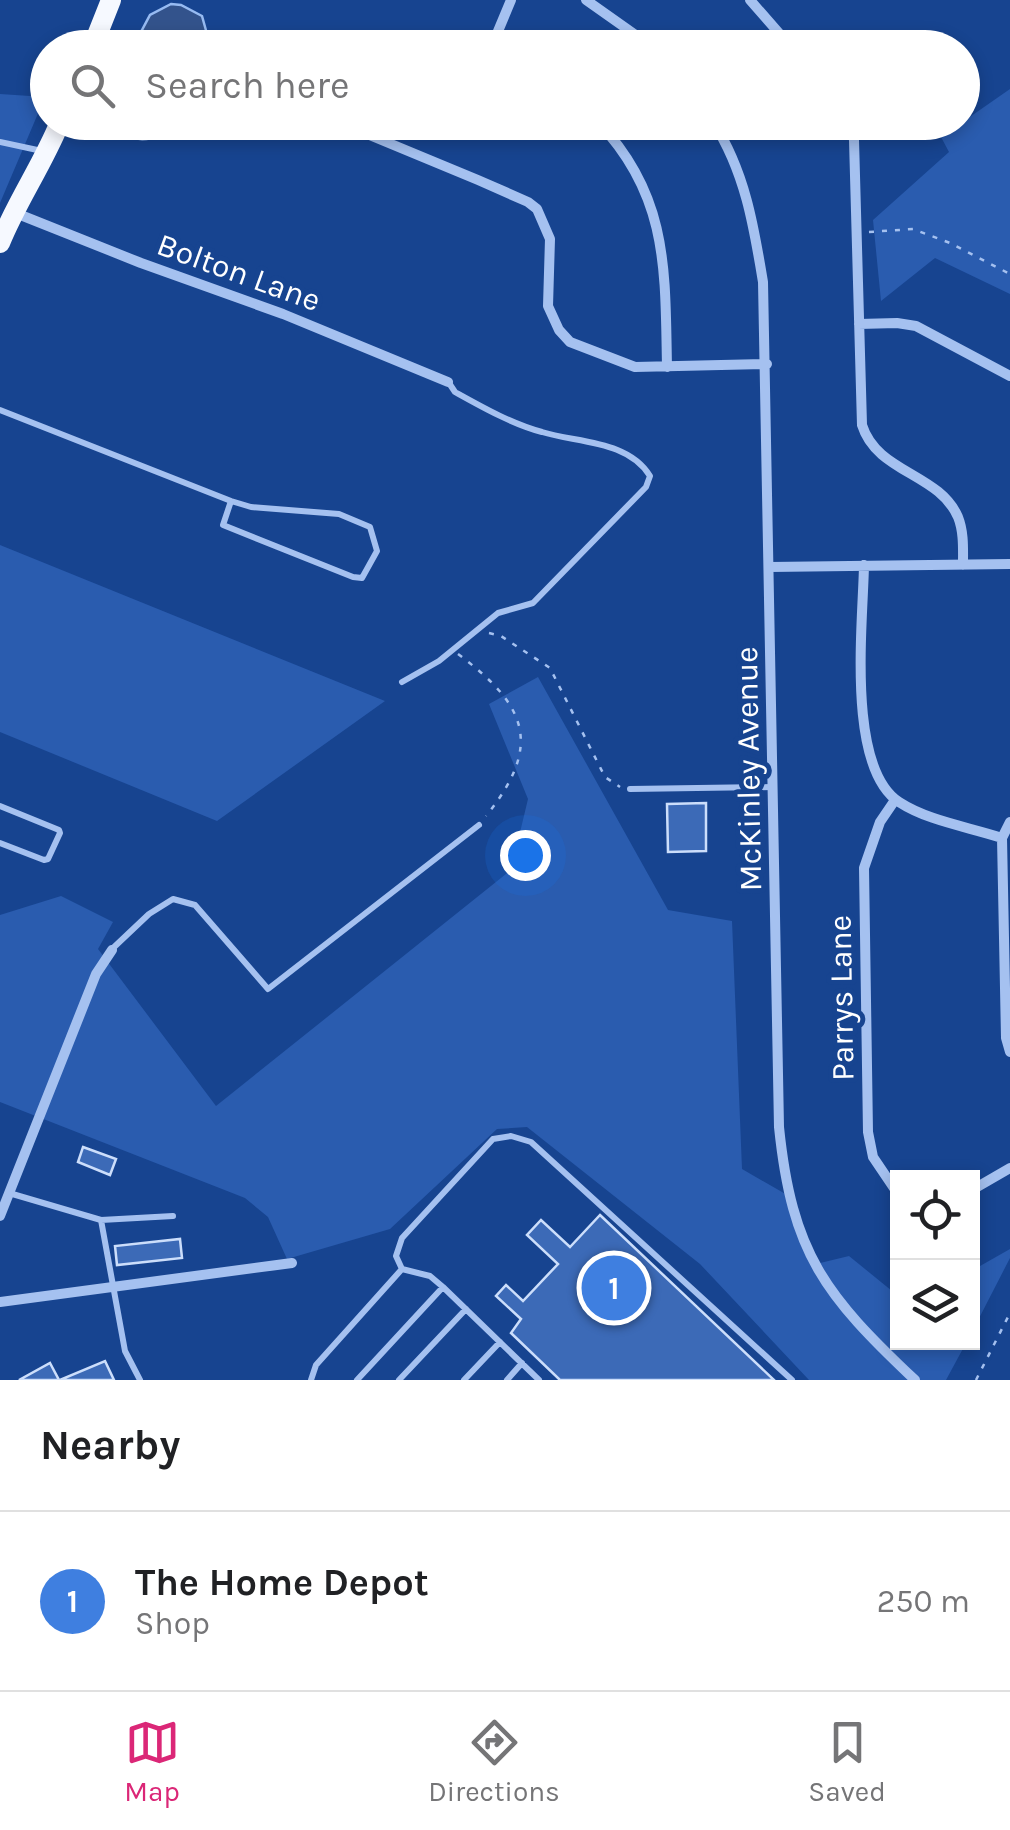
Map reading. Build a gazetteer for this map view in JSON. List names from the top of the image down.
{
  "streets": {
    "street": ["Bolton Lane", "McKinley Avenue", "Parrys Lane"]
  },
  "page": {
    "search": "Search here",
    "pins": "1",
    "heading": "Nearby",
    "list": [
      {
        "mark": "1",
        "name": "The Home Depot",
        "note": "Shop",
        "value": "250 m"
      }
    ],
    "nav": ["Map", "Directions", "Saved"]
  }
}
